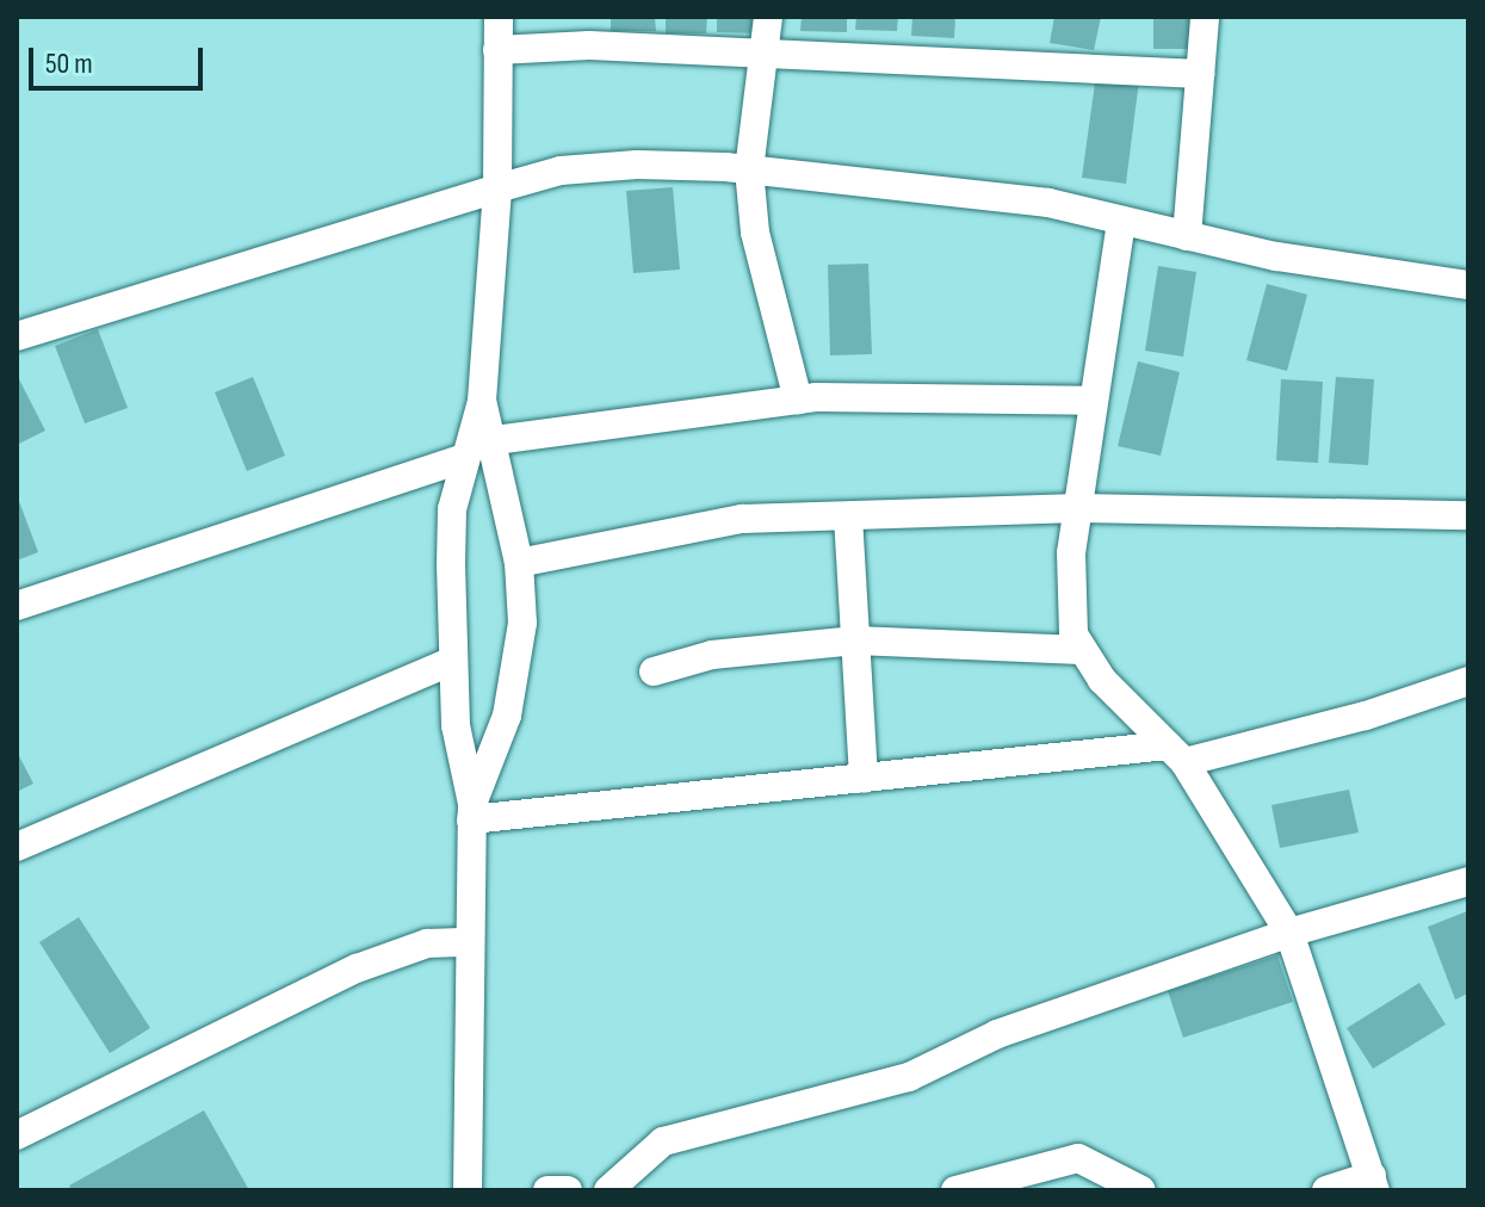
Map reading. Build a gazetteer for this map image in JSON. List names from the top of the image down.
{
  "scale_bar": "50 m"
}
